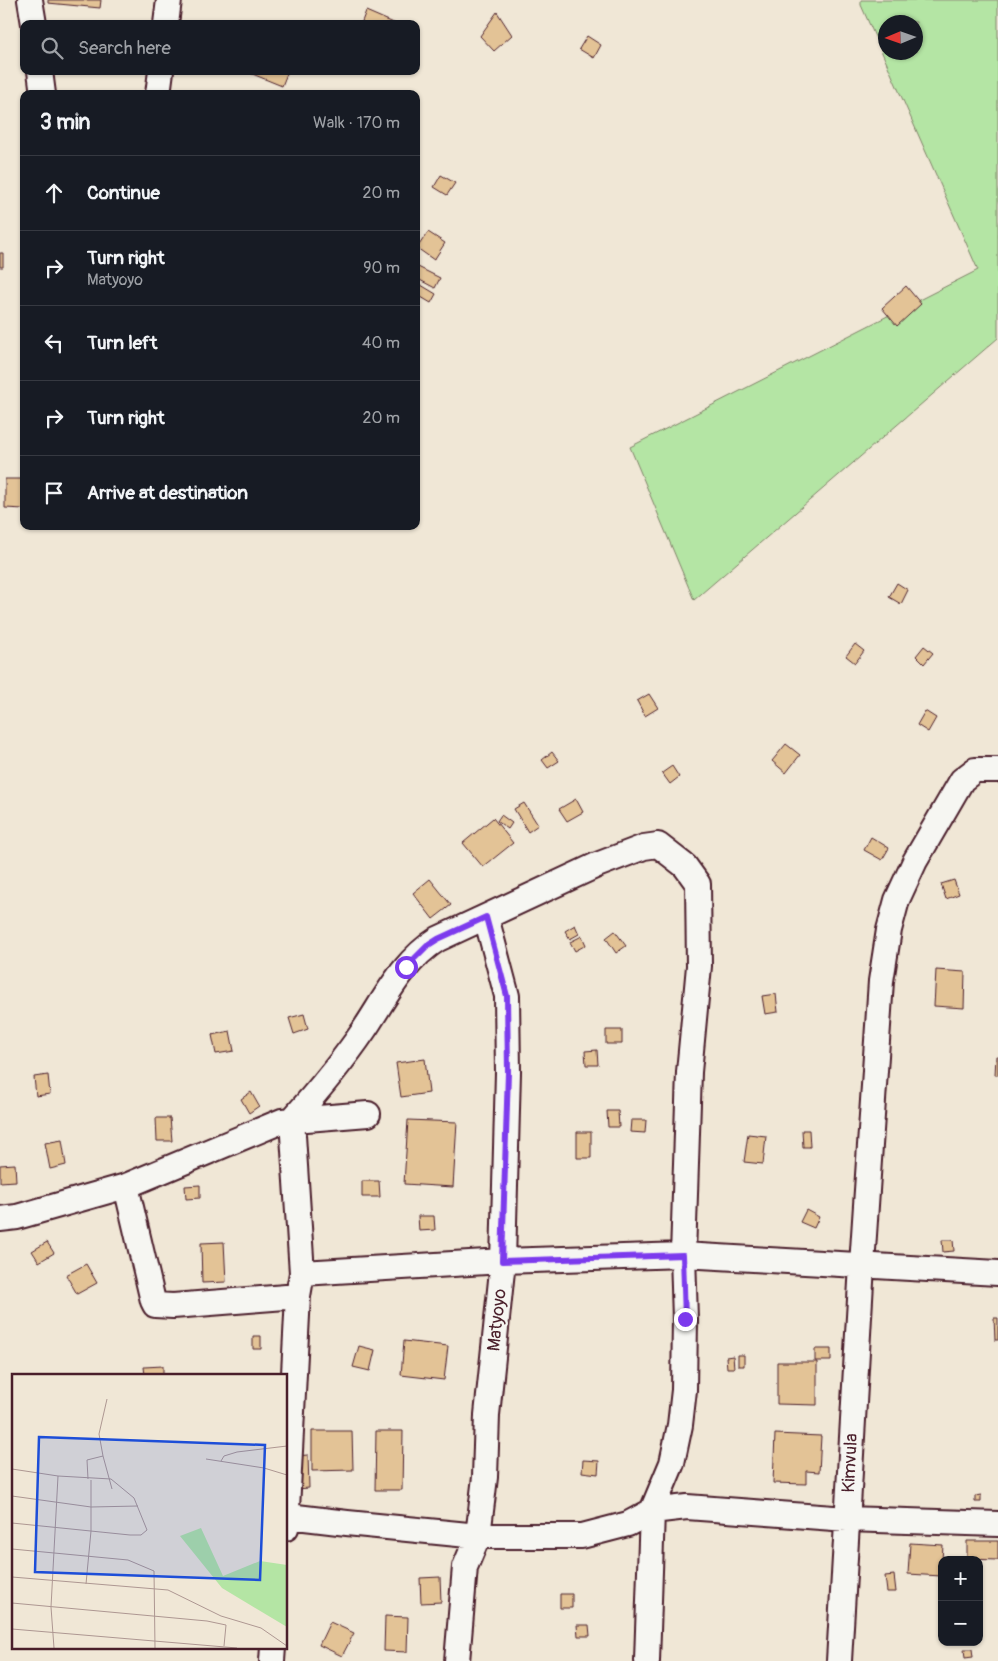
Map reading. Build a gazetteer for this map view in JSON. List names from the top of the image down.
{
  "streets": {
    "street": ["Matyoyo", "Kimvula"]
  },
  "north": "left",
  "page": {
    "search": "Search here",
    "heading": ["3 min", "Walk · 170 m"],
    "list": [
      ["Continue", "20 m"],
      ["Turn right", "Matyoyo", "90 m"],
      ["Turn left", "40 m"],
      ["Turn right", "20 m"],
      "Arrive at destination"
    ],
    "map_buttons": ["+", "−"]
  }
}
